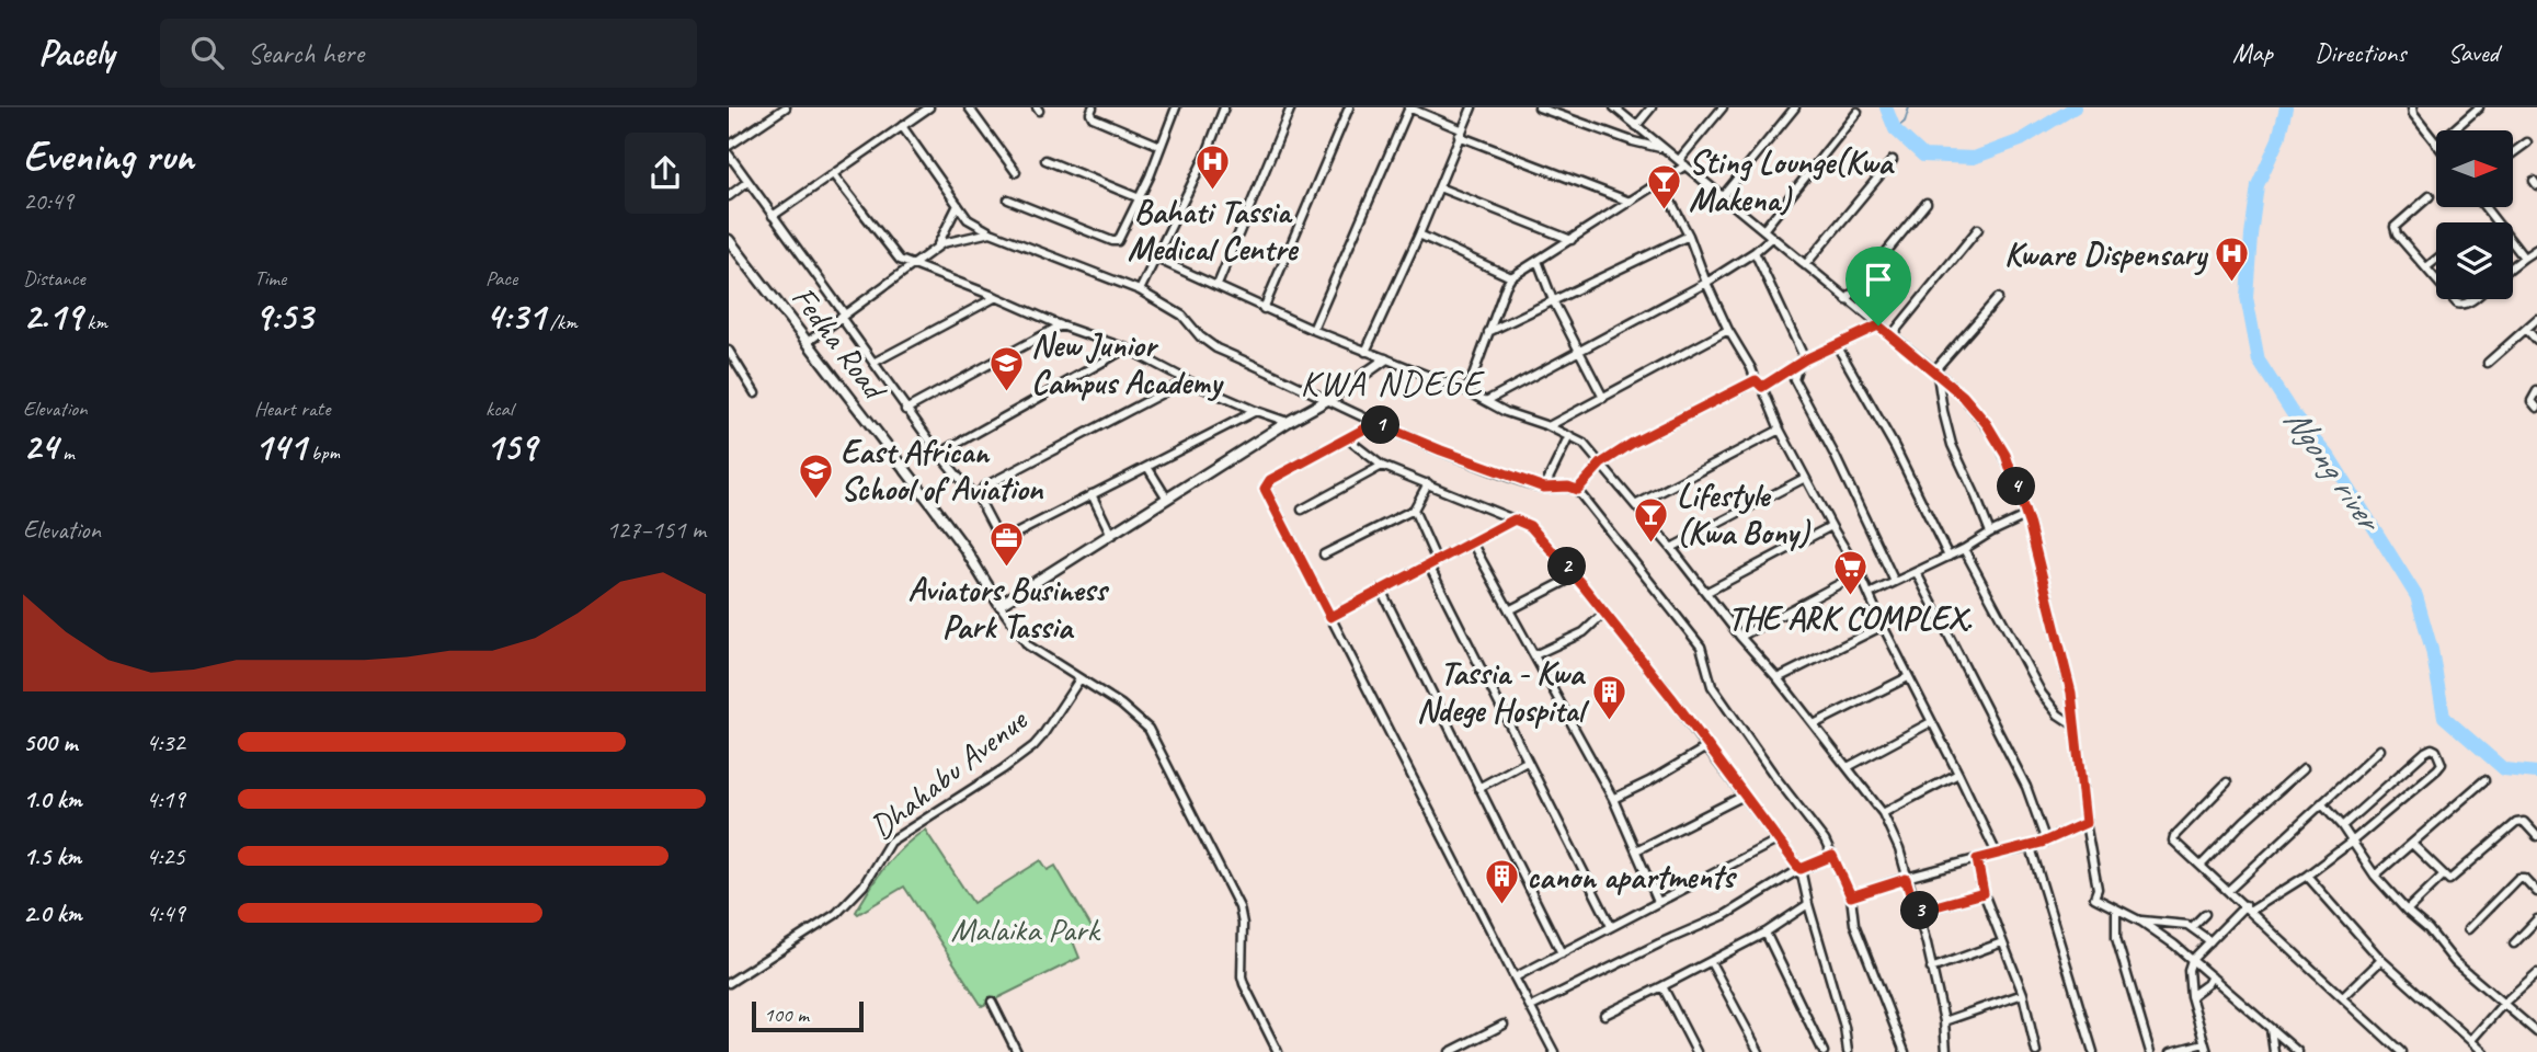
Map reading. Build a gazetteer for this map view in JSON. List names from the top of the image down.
{
  "streets": {
    "street": ["Fedha Road", "Dhahabu Avenue"]
  },
  "districts": ["KWA NDEGE"],
  "water": ["Ngong river"],
  "parks": ["Malaika Park"],
  "places": {
    "hospital": ["Bahati Tassia Medical Centre", "Kware Dispensary"],
    "bar": ["Sting Lounge(Kwa Makena)", "Lifestyle (Kwa Bony)"],
    "school or university": ["New Junior Campus Academy", "East African School of Aviation"],
    "office": ["Aviators Business Park Tassia"],
    "supermarket": ["THE ARK COMPLEX."],
    "building": ["Tassia - Kwa Ndege Hospital", "canon apartments"]
  },
  "scale_bar": "100 m",
  "north": "right",
  "page": {
    "header": "Pacely",
    "search": "Search here",
    "nav": ["Map", "Directions", "Saved"],
    "heading": ["Evening run", "20:49"],
    "stats": [
      ["Distance", "2.19 km"],
      ["Time", "9:53"],
      ["Pace", "4:31 /km"],
      ["Elevation", "24 m"],
      ["Heart rate", "141 bpm"],
      ["kcal", "159"]
    ],
    "pins": [
      "1",
      "4",
      "2",
      "3"
    ],
    "chart": ["Elevation", "127–151 m"],
    "list": [
      {
        "name": "500 m",
        "note": "4:32"
      },
      {
        "name": "1.0 km",
        "note": "4:19"
      },
      {
        "name": "1.5 km",
        "note": "4:25"
      },
      {
        "name": "2.0 km",
        "note": "4:49"
      }
    ],
    "scale": "100 m"
  }
}
